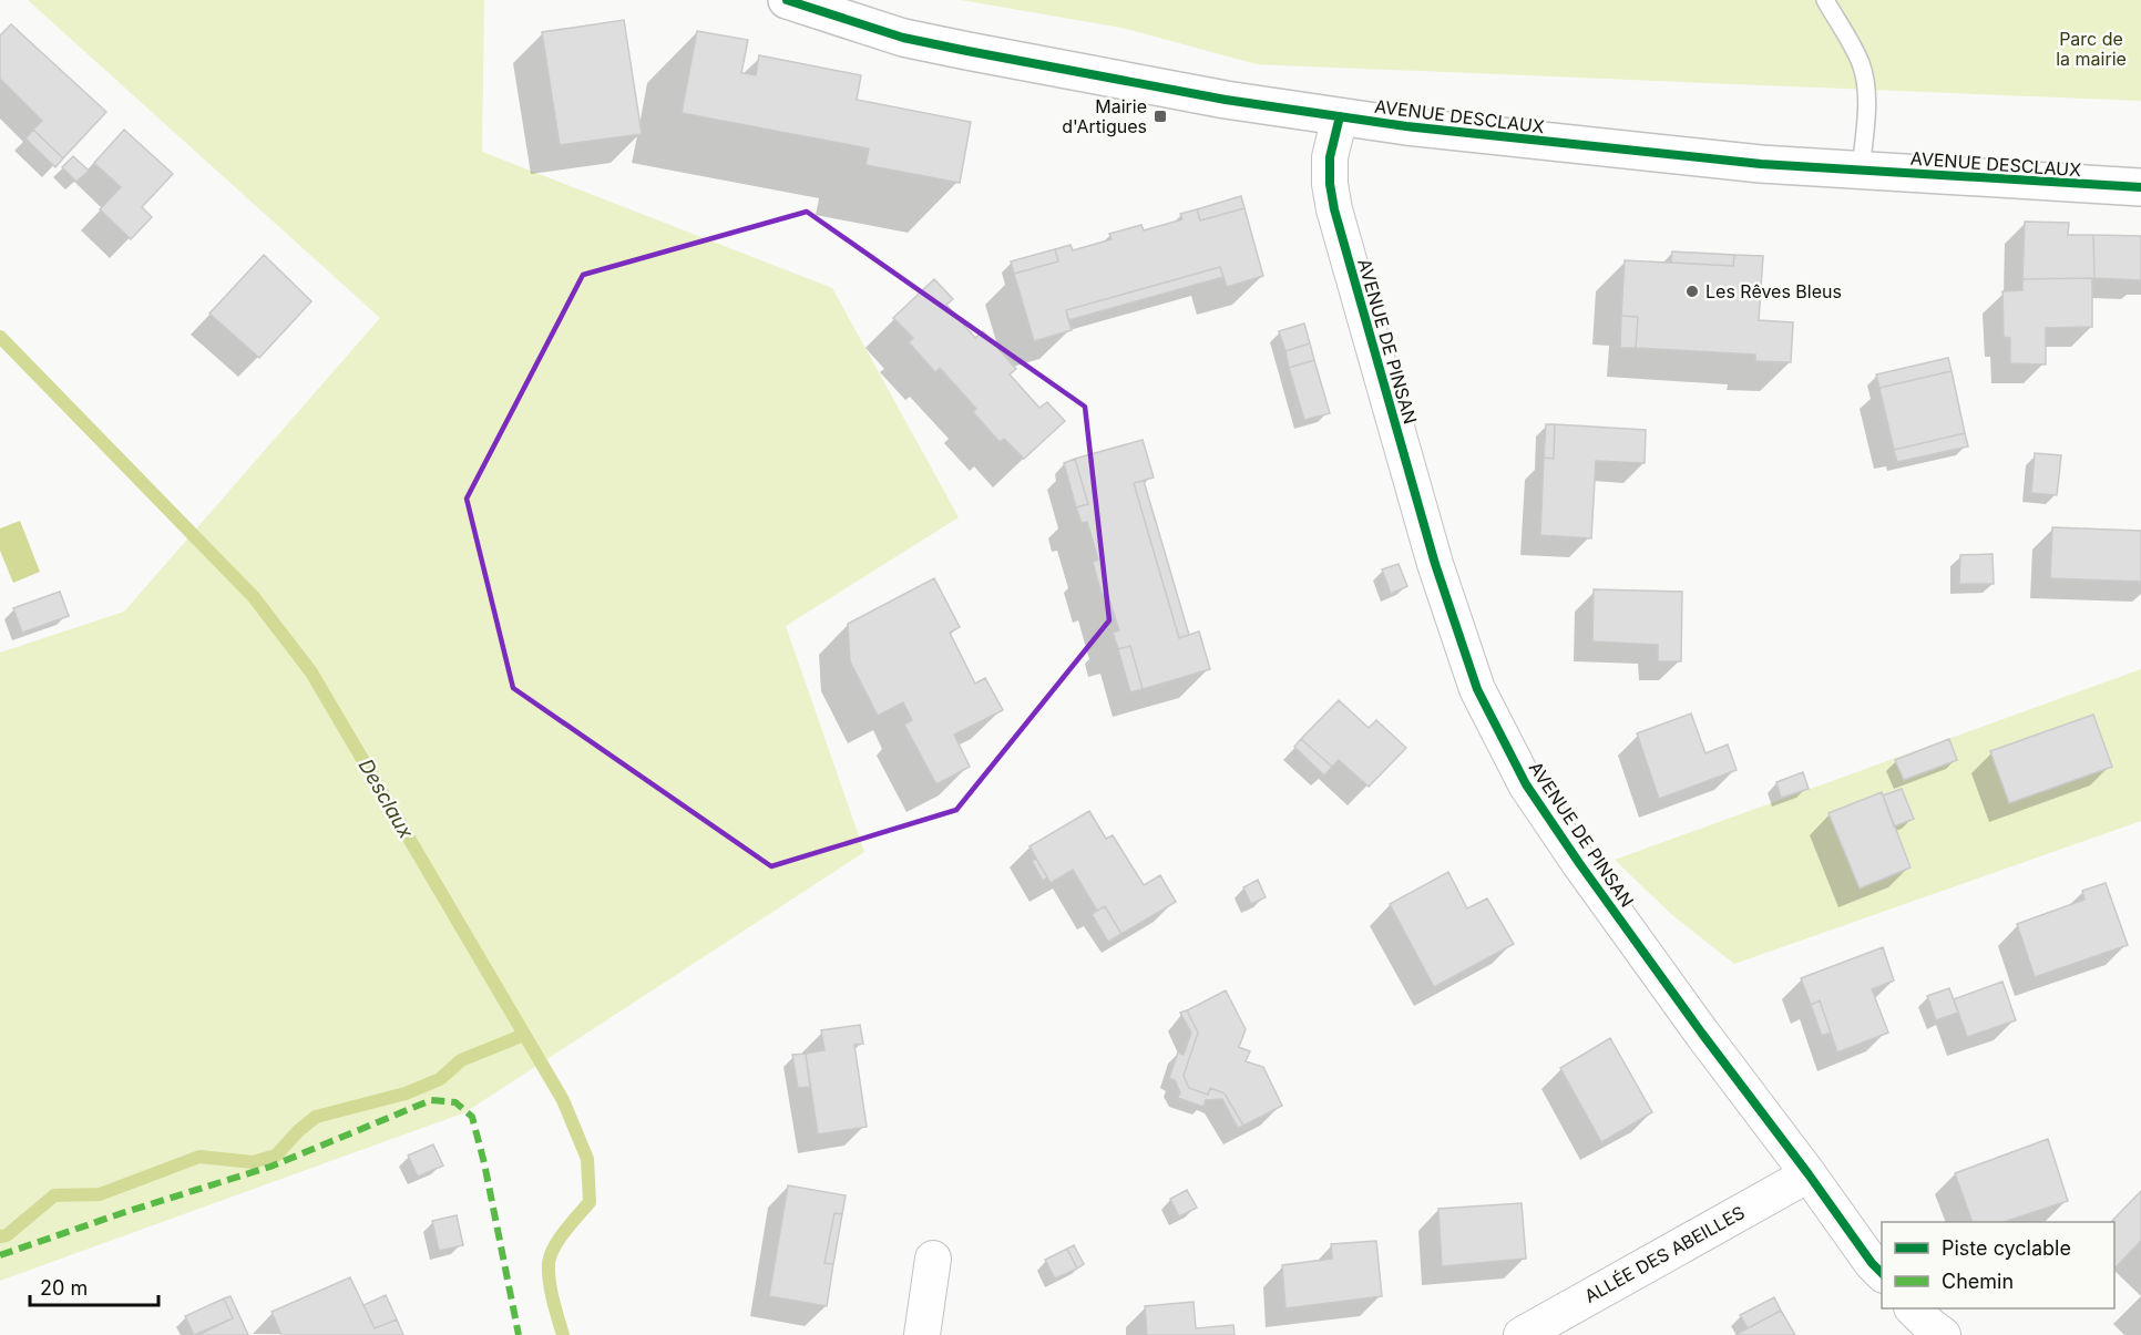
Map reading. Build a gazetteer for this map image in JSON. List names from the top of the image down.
{
  "streets": {
    "street": ["AVENUE DESCLAUX", "AVENUE DE PINSAN", "ALLÉE DES ABEILLES"]
  },
  "crossings": [
    ["AVENUE DESCLAUX", "AVENUE DE PINSAN"],
    ["AVENUE DE PINSAN", "ALLÉE DES ABEILLES"]
  ],
  "water": ["Desclaux"],
  "parks": ["Parc de la mairie"],
  "places": {
    "transit": ["Mairie d'Artigues"],
    "other": ["Les Rêves Bleus"]
  },
  "legend": ["Piste cyclable", "Chemin"],
  "scale_bar": "20 m"
}
